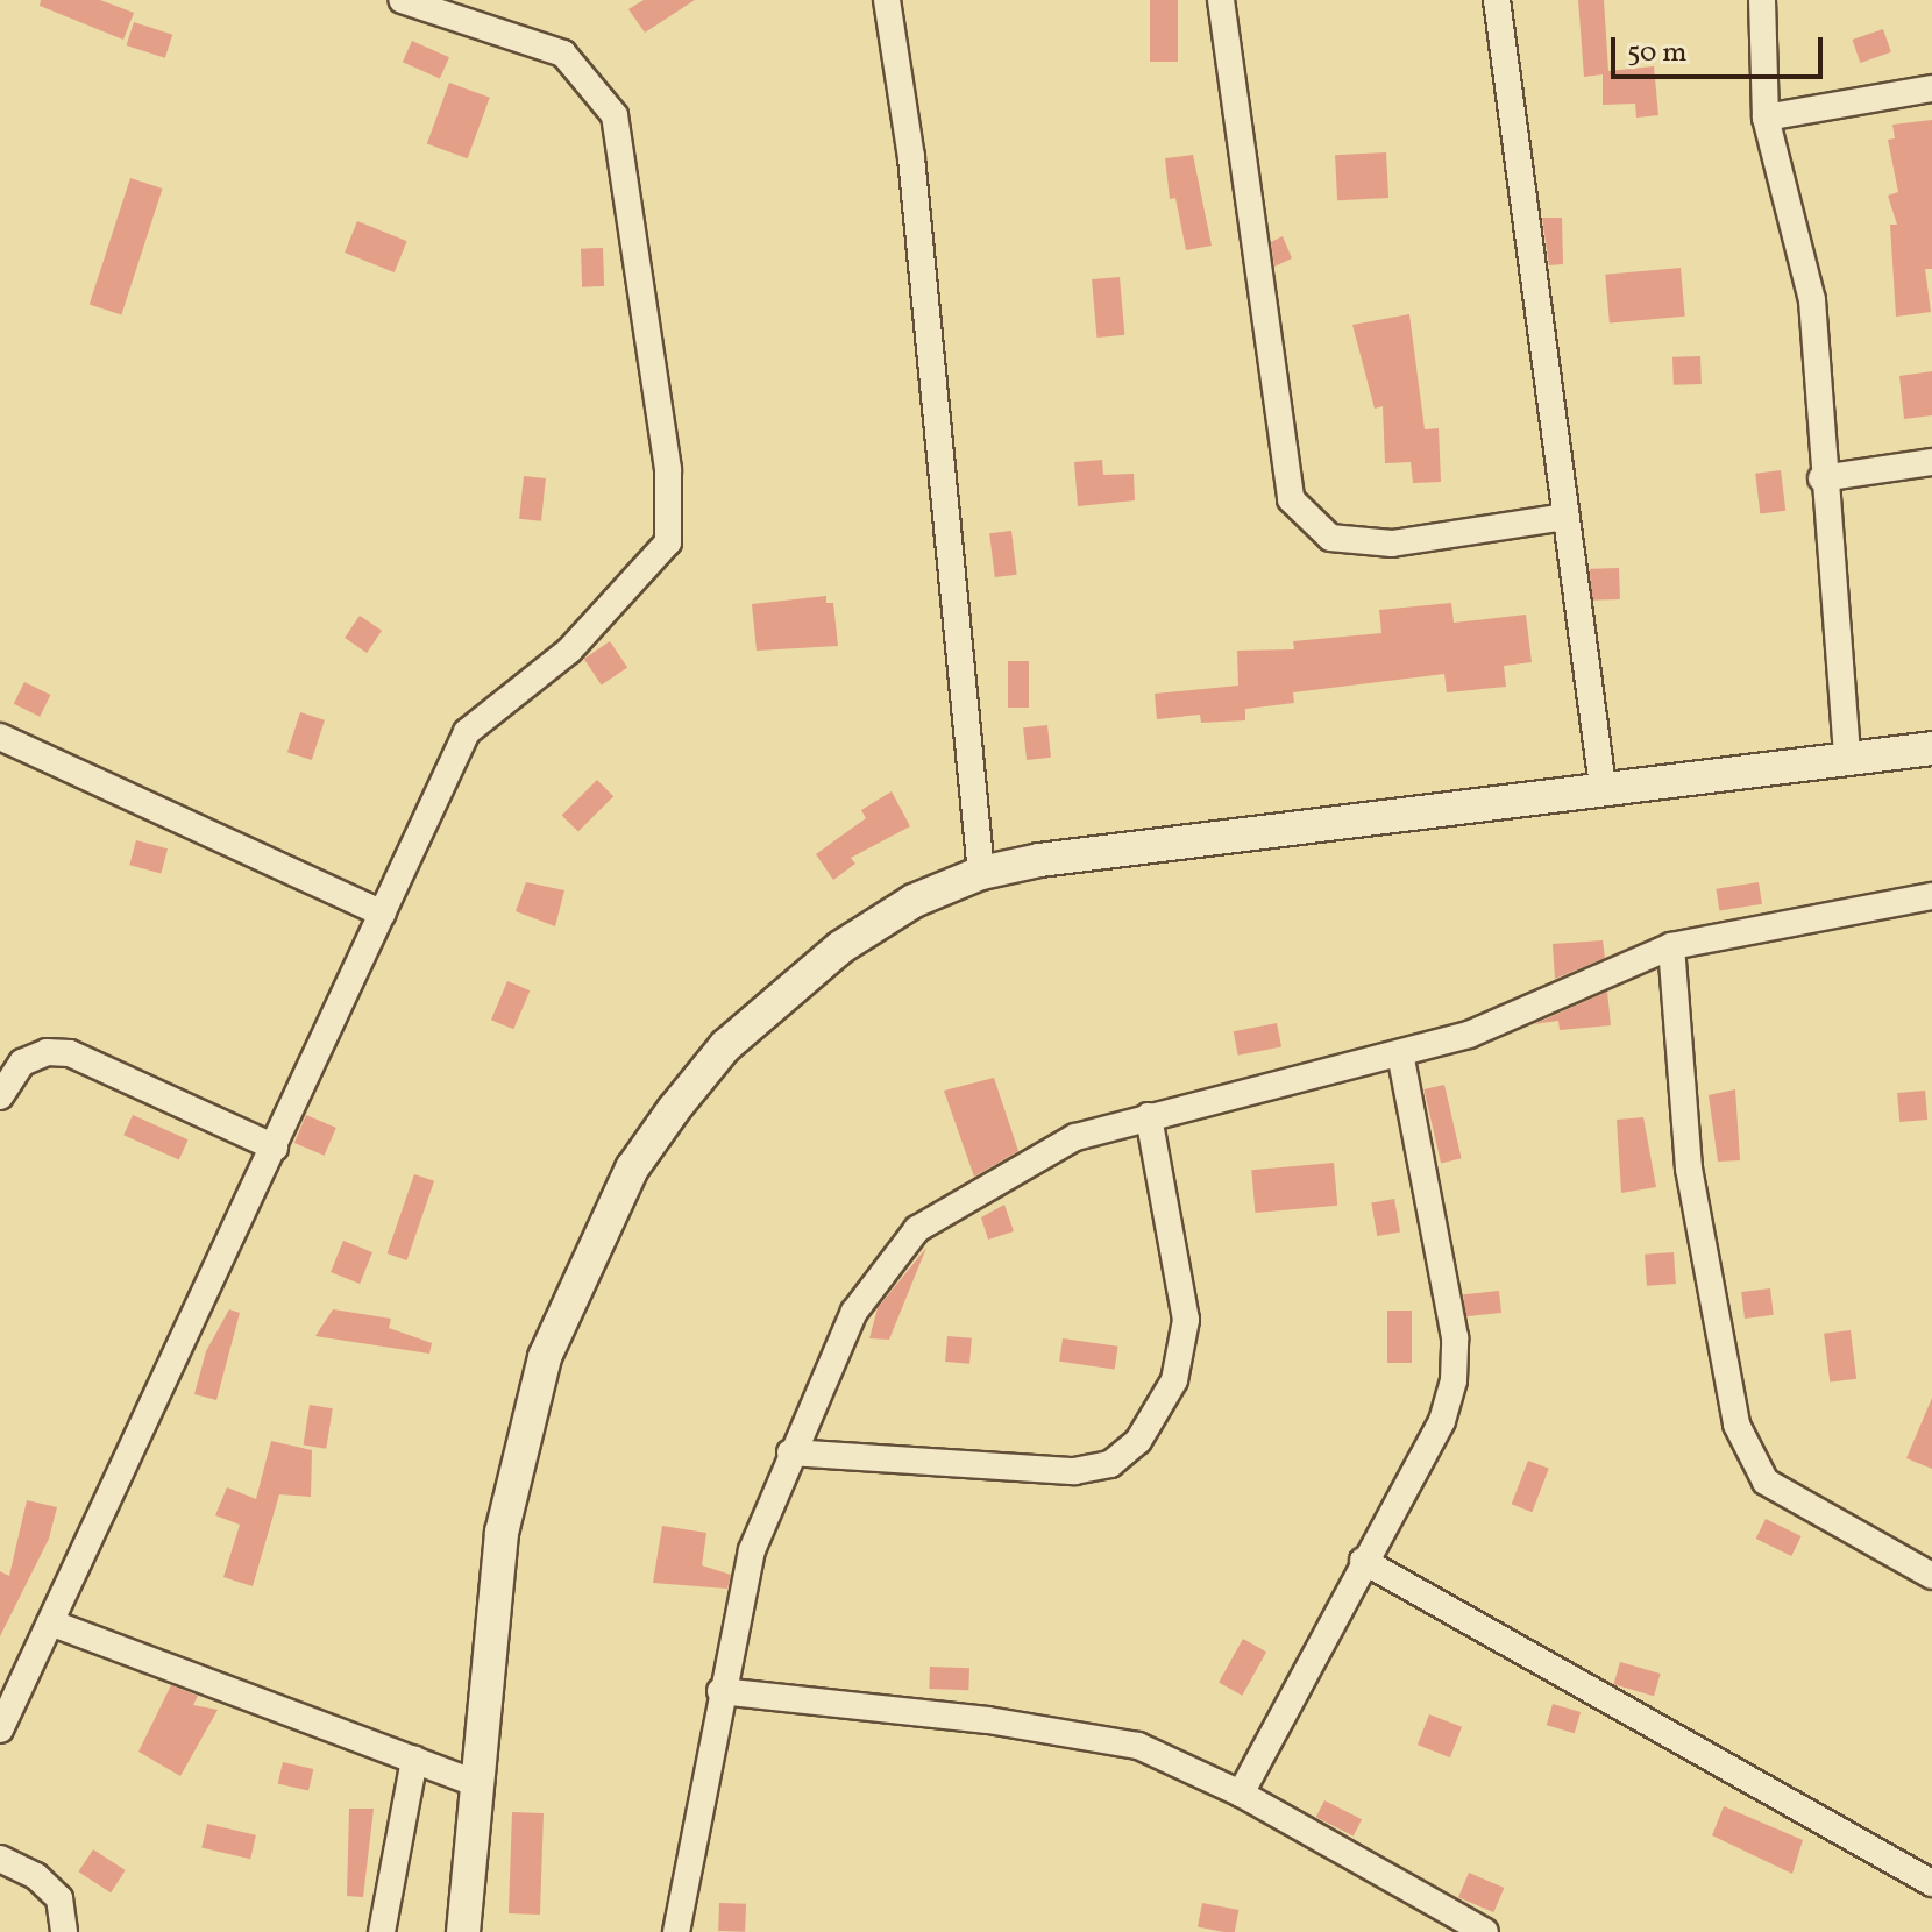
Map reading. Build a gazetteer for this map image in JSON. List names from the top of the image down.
{
  "scale_bar": "50 m"
}
